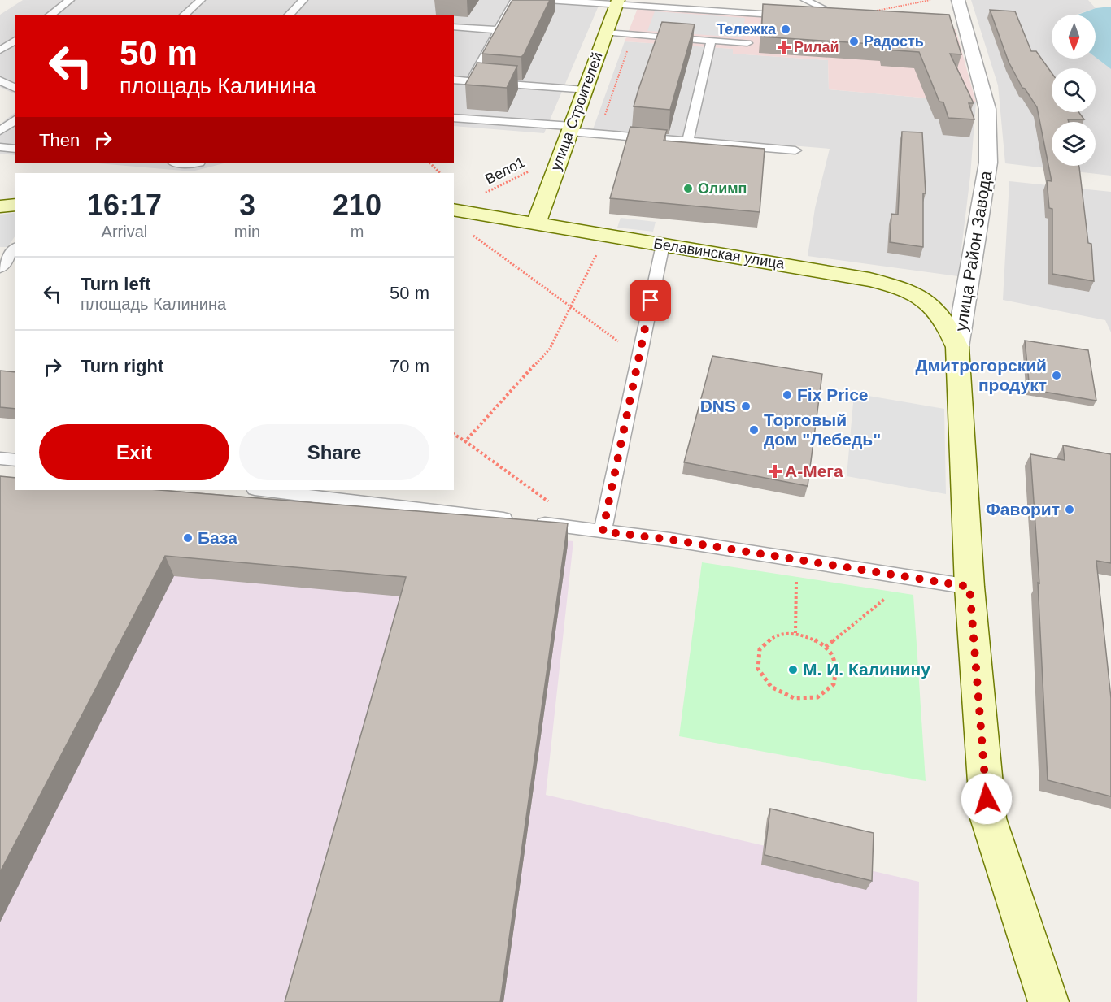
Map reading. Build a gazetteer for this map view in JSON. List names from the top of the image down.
{
  "streets": {
    "street": ["улица Строителей", "улица Район Завода", "Белавинская улица"],
    "path": ["Вело1"]
  },
  "crossings": [
    ["улица Строителей", "Белавинская улица"],
    ["улица Район Завода", "Белавинская улица"]
  ],
  "places": {
    "other": [
      "Тележка",
      "Радость",
      "Олимп",
      "Дмитрогорский продукт",
      "Fix Price",
      "DNS",
      "Торговый дом \"Лебедь\"",
      "Фаворит",
      "База",
      "М. И. Калинину"
    ],
    "health": ["Рилай", "А-Мега"]
  },
  "north": "bottom",
  "page": {
    "turn": ["50 m", "площадь Калинина"],
    "then": "Then",
    "eta": [
      "16:17",
      "Arrival",
      "3",
      "min",
      "210",
      "m"
    ],
    "list": [
      {
        "name": "Turn left",
        "note": "площадь Калинина",
        "value": "50 m"
      },
      {
        "name": "Turn right",
        "value": "70 m"
      }
    ],
    "buttons": ["Exit", "Share"]
  }
}
